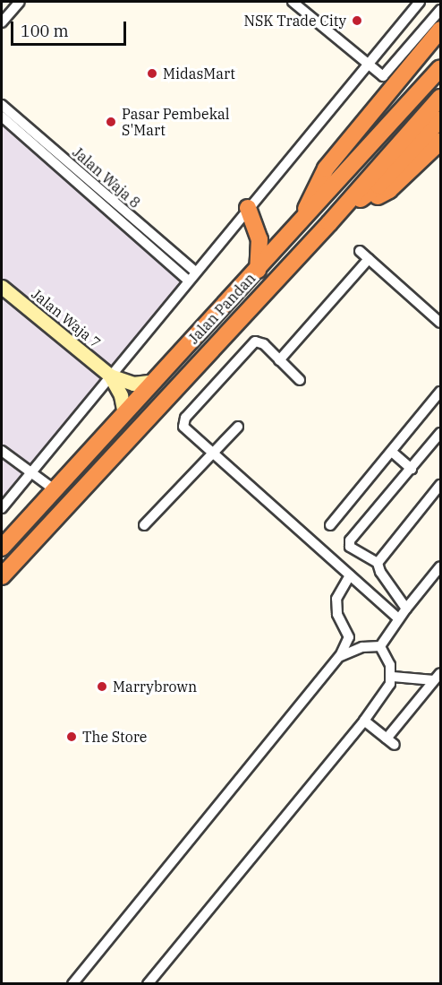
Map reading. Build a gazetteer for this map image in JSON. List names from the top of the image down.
{
  "streets": {
    "highway": ["Jalan Pandan"],
    "street": ["Jalan Waja 8", "Jalan Waja 7"]
  },
  "crossings": [
    ["Jalan Pandan", "Jalan Waja 7"]
  ],
  "places": [
    "NSK Trade City",
    "MidasMart",
    "Pasar Pembekal S'Mart",
    "Marrybrown",
    "The Store"
  ],
  "scale_bar": "100 m"
}
